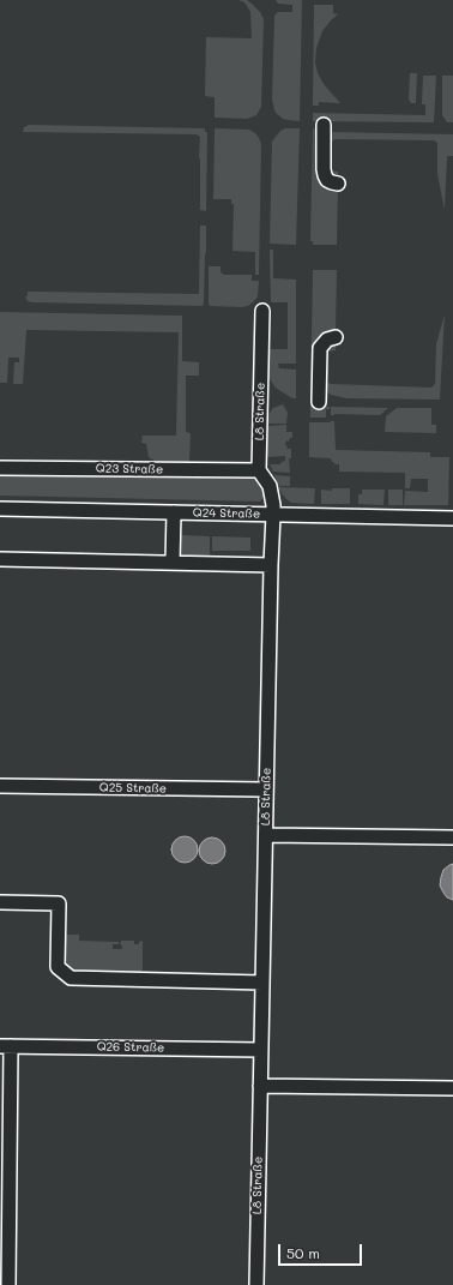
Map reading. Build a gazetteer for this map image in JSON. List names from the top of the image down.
{
  "streets": {
    "lane": [
      "L8 Straße",
      "Q23 Straße",
      "Q24 Straße",
      "Q25 Straße",
      "Q26 Straße"
    ]
  },
  "crossings": [
    ["L8 Straße", "Q23 Straße"],
    ["L8 Straße", "Q24 Straße"],
    ["L8 Straße", "Q25 Straße"],
    ["L8 Straße", "Q26 Straße"]
  ],
  "scale_bar": "50 m"
}
